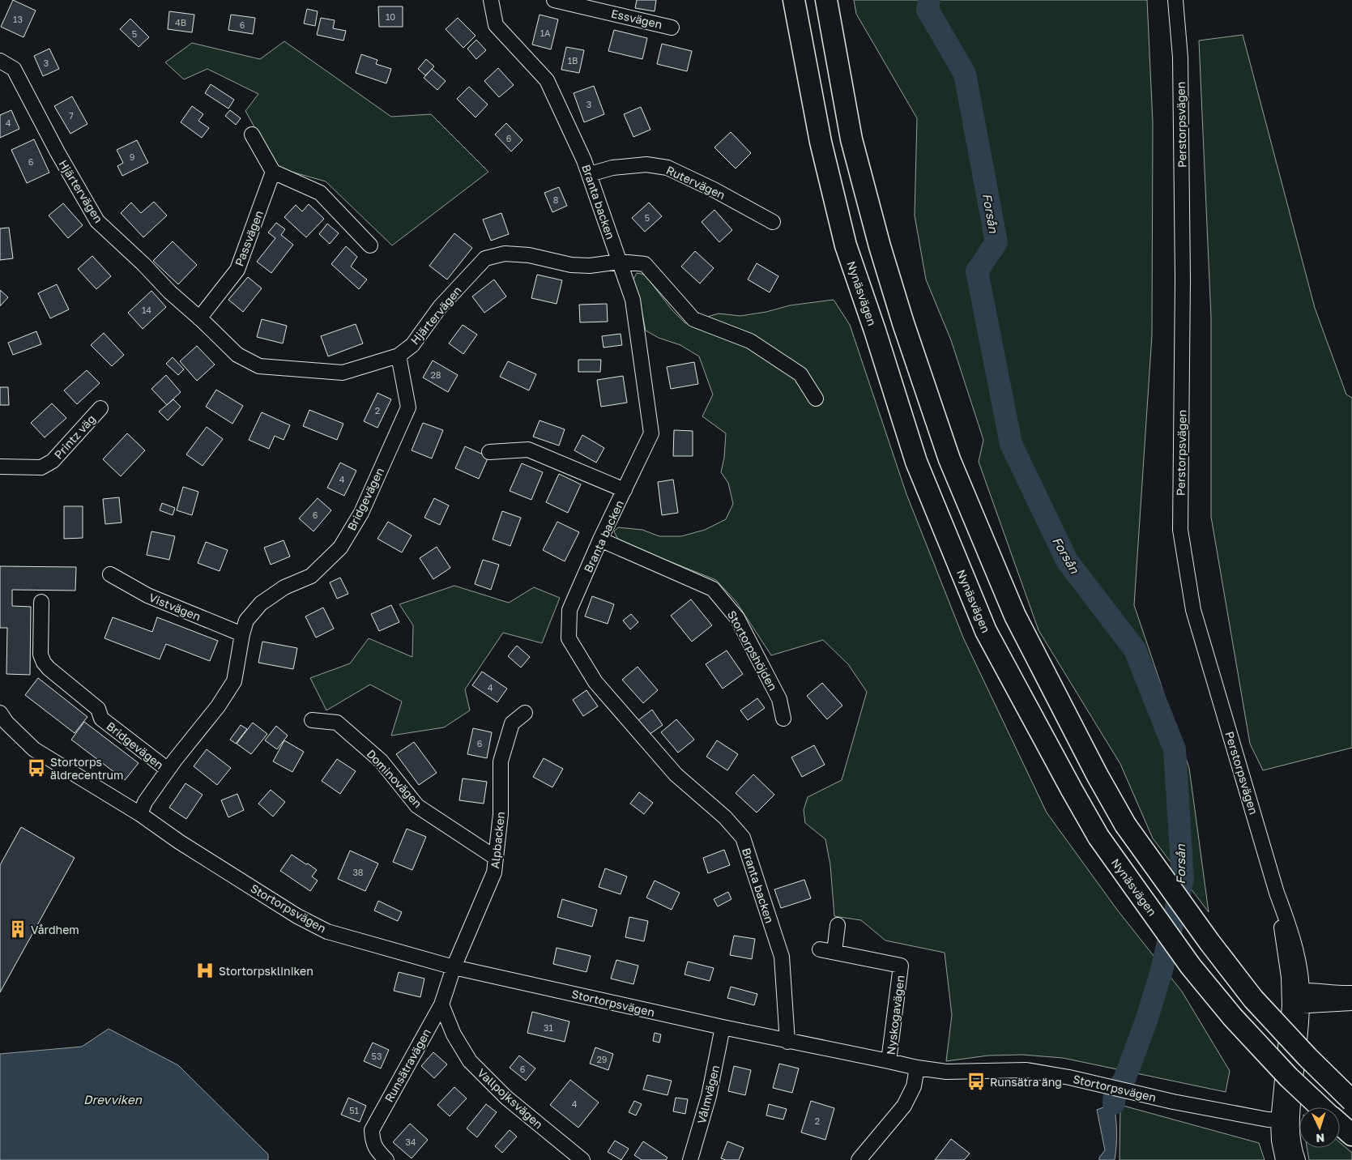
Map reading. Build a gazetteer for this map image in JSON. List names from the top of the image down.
{
  "streets": {
    "highway": ["Nynäsvägen"],
    "street": [
      "Essvägen",
      "Perstorpsvägen",
      "Rutervägen",
      "Hjärtervägen",
      "Branta backen",
      "Passvägen",
      "Printz väg",
      "Bridgevägen",
      "Vistvägen",
      "Stortorpshöjden",
      "Dominovägen",
      "Alpbacken",
      "Stortorpsvägen",
      "Nyskogavägen",
      "Runsätravägen",
      "Vålmvägen",
      "Vallpojksvägen"
    ]
  },
  "crossings": [
    ["Perstorpsvägen", "Stortorpsvägen"],
    ["Rutervägen", "Branta backen"],
    ["Hjärtervägen", "Branta backen"],
    ["Hjärtervägen", "Passvägen"],
    ["Hjärtervägen", "Bridgevägen"],
    ["Branta backen", "Stortorpshöjden"],
    ["Branta backen", "Stortorpsvägen"],
    ["Bridgevägen", "Vistvägen"],
    ["Bridgevägen", "Stortorpsvägen"],
    ["Dominovägen", "Alpbacken"],
    ["Alpbacken", "Stortorpsvägen"],
    ["Alpbacken", "Runsätravägen"],
    ["Stortorpsvägen", "Nyskogavägen"],
    ["Stortorpsvägen", "Runsätravägen"],
    ["Stortorpsvägen", "Vålmvägen"],
    ["Runsätravägen", "Vallpojksvägen"]
  ],
  "water": ["Forsån", "Drevviken"],
  "places": {
    "bus stop": ["Stortorps äldrecentrum", "Runsätra äng"],
    "building": ["Vårdhem"],
    "hospital": ["Stortorpskliniken"]
  },
  "house_numbers": [
    "10",
    "13",
    "4B",
    "6",
    "1A",
    "5",
    "1B",
    "3",
    "3",
    "7",
    "4",
    "6",
    "9",
    "6",
    "8",
    "5",
    "14",
    "28",
    "2",
    "4",
    "6",
    "4",
    "6",
    "38",
    "31",
    "53",
    "29",
    "6",
    "4",
    "51",
    "2",
    "34"
  ],
  "north": "bottom"
}
